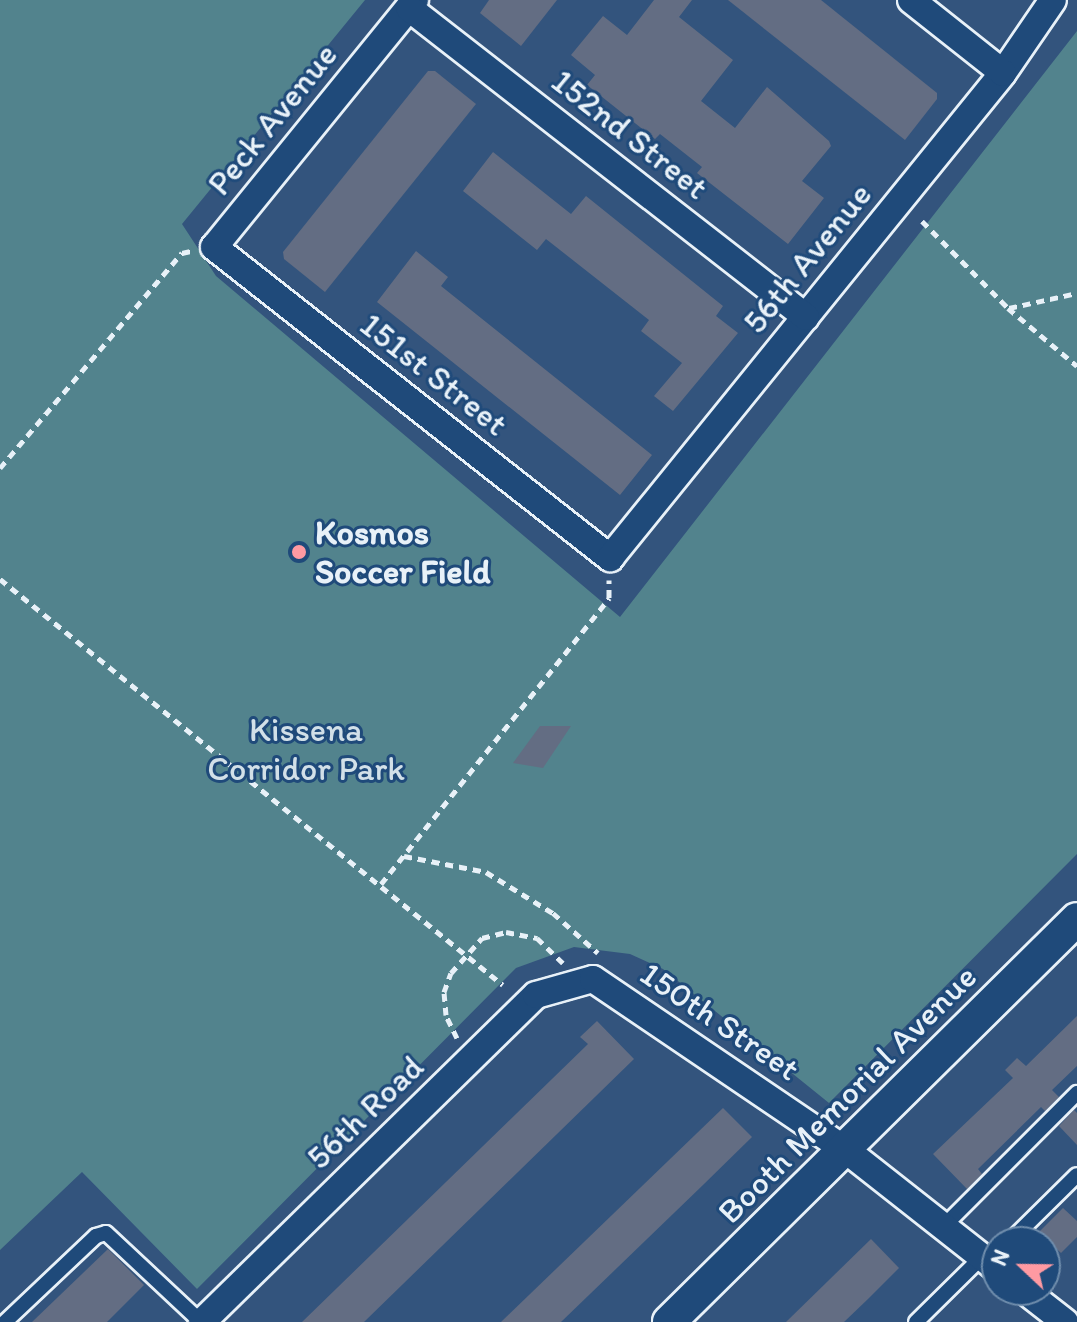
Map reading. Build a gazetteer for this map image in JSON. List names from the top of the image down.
{
  "streets": {
    "street": [
      "Peck Avenue",
      "152nd Street",
      "56th Avenue",
      "151st Street",
      "150th Street",
      "Booth Memorial Avenue",
      "56th Road"
    ]
  },
  "crossings": [
    ["Peck Avenue", "152nd Street"],
    ["Peck Avenue", "151st Street"],
    ["152nd Street", "56th Avenue"],
    ["56th Avenue", "151st Street"],
    ["150th Street", "Booth Memorial Avenue"],
    ["150th Street", "56th Road"]
  ],
  "parks": ["Kissena Corridor Park"],
  "places": ["Kosmos Soccer Field"],
  "north": "left"
}
